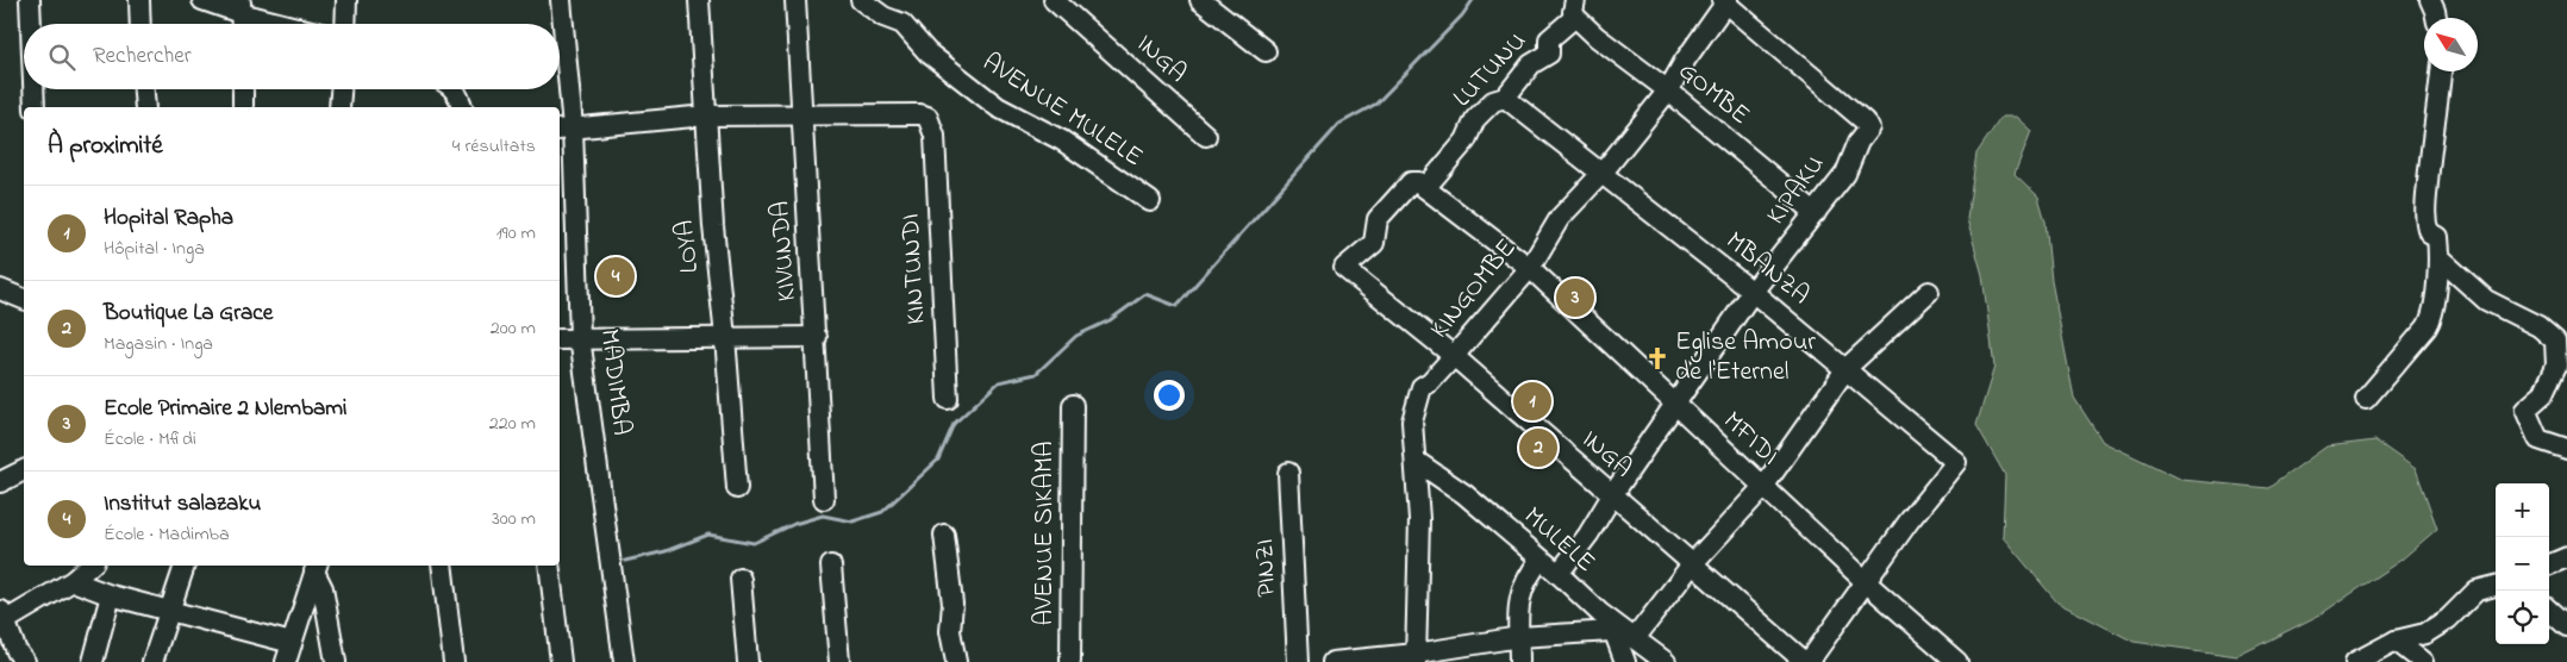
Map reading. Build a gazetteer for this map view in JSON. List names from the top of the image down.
{
  "streets": {
    "street": [
      "INGA",
      "LUTUNU",
      "GOMBE",
      "AVENUE MULELE",
      "KIPAKU",
      "LOYA",
      "KIVUNDA",
      "KINTUNDI",
      "MBANZA",
      "KINGOMBE",
      "MADIMBA",
      "MFIDI",
      "AVENUE SIKAMA",
      "MULELE",
      "PINZI"
    ]
  },
  "crossings": [
    ["INGA", "LUTUNU"],
    ["INGA", "KIPAKU"],
    ["INGA", "KINGOMBE"],
    ["INGA", "MFIDI"],
    ["LUTUNU", "GOMBE"],
    ["LUTUNU", "MBANZA"],
    ["LUTUNU", "MFIDI"],
    ["GOMBE", "KIPAKU"],
    ["GOMBE", "KINGOMBE"],
    ["KIPAKU", "MBANZA"],
    ["KIPAKU", "KINGOMBE"],
    ["KIPAKU", "MFIDI"],
    ["KIPAKU", "MULELE"],
    ["KIVUNDA", "KINTUNDI"],
    ["MBANZA", "KINGOMBE"],
    ["MBANZA", "MFIDI"],
    ["KINGOMBE", "MFIDI"],
    ["KINGOMBE", "MULELE"]
  ],
  "places": {
    "church": ["Eglise Amour de l'Eternel"]
  },
  "north": "top left",
  "page": {
    "search": "Rechercher",
    "heading": ["À proximité", "4 résultats"],
    "list": [
      {
        "mark": "1",
        "name": "Hopital Rapha",
        "note": "Hôpital · Inga",
        "value": "190 m"
      },
      {
        "mark": "2",
        "name": "Boutique La Grace",
        "note": "Magasin · Inga",
        "value": "200 m"
      },
      {
        "mark": "3",
        "name": "Ecole Primaire 2 Nlembami",
        "note": "École · Mfidi",
        "value": "220 m"
      },
      {
        "mark": "4",
        "name": "Institut salazaku",
        "note": "École · Madimba",
        "value": "300 m"
      }
    ],
    "pins": [
      "4",
      "3",
      "1",
      "2"
    ],
    "map_buttons": ["+", "−"]
  }
}
